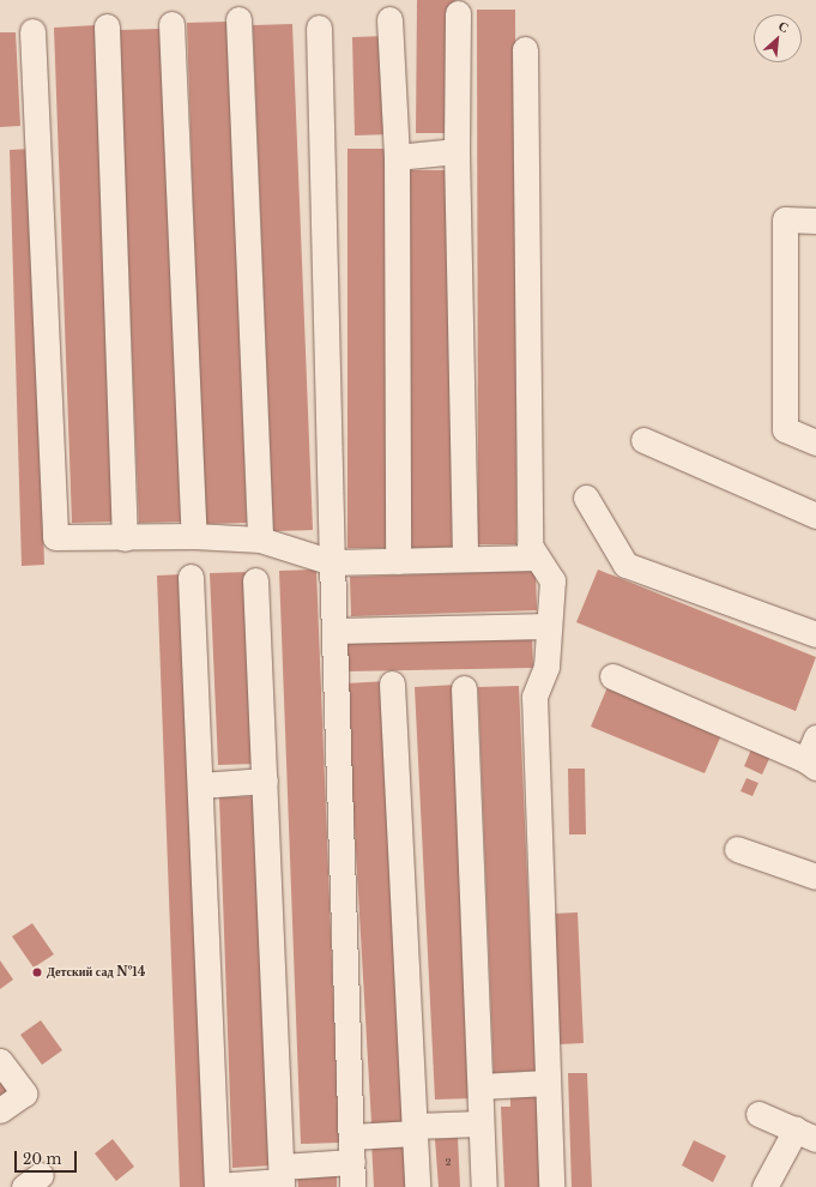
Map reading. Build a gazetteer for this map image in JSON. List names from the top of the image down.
{
  "places": ["Детский сад №14"],
  "house_numbers": ["2"],
  "scale_bar": "20 m",
  "north": "top right"
}
